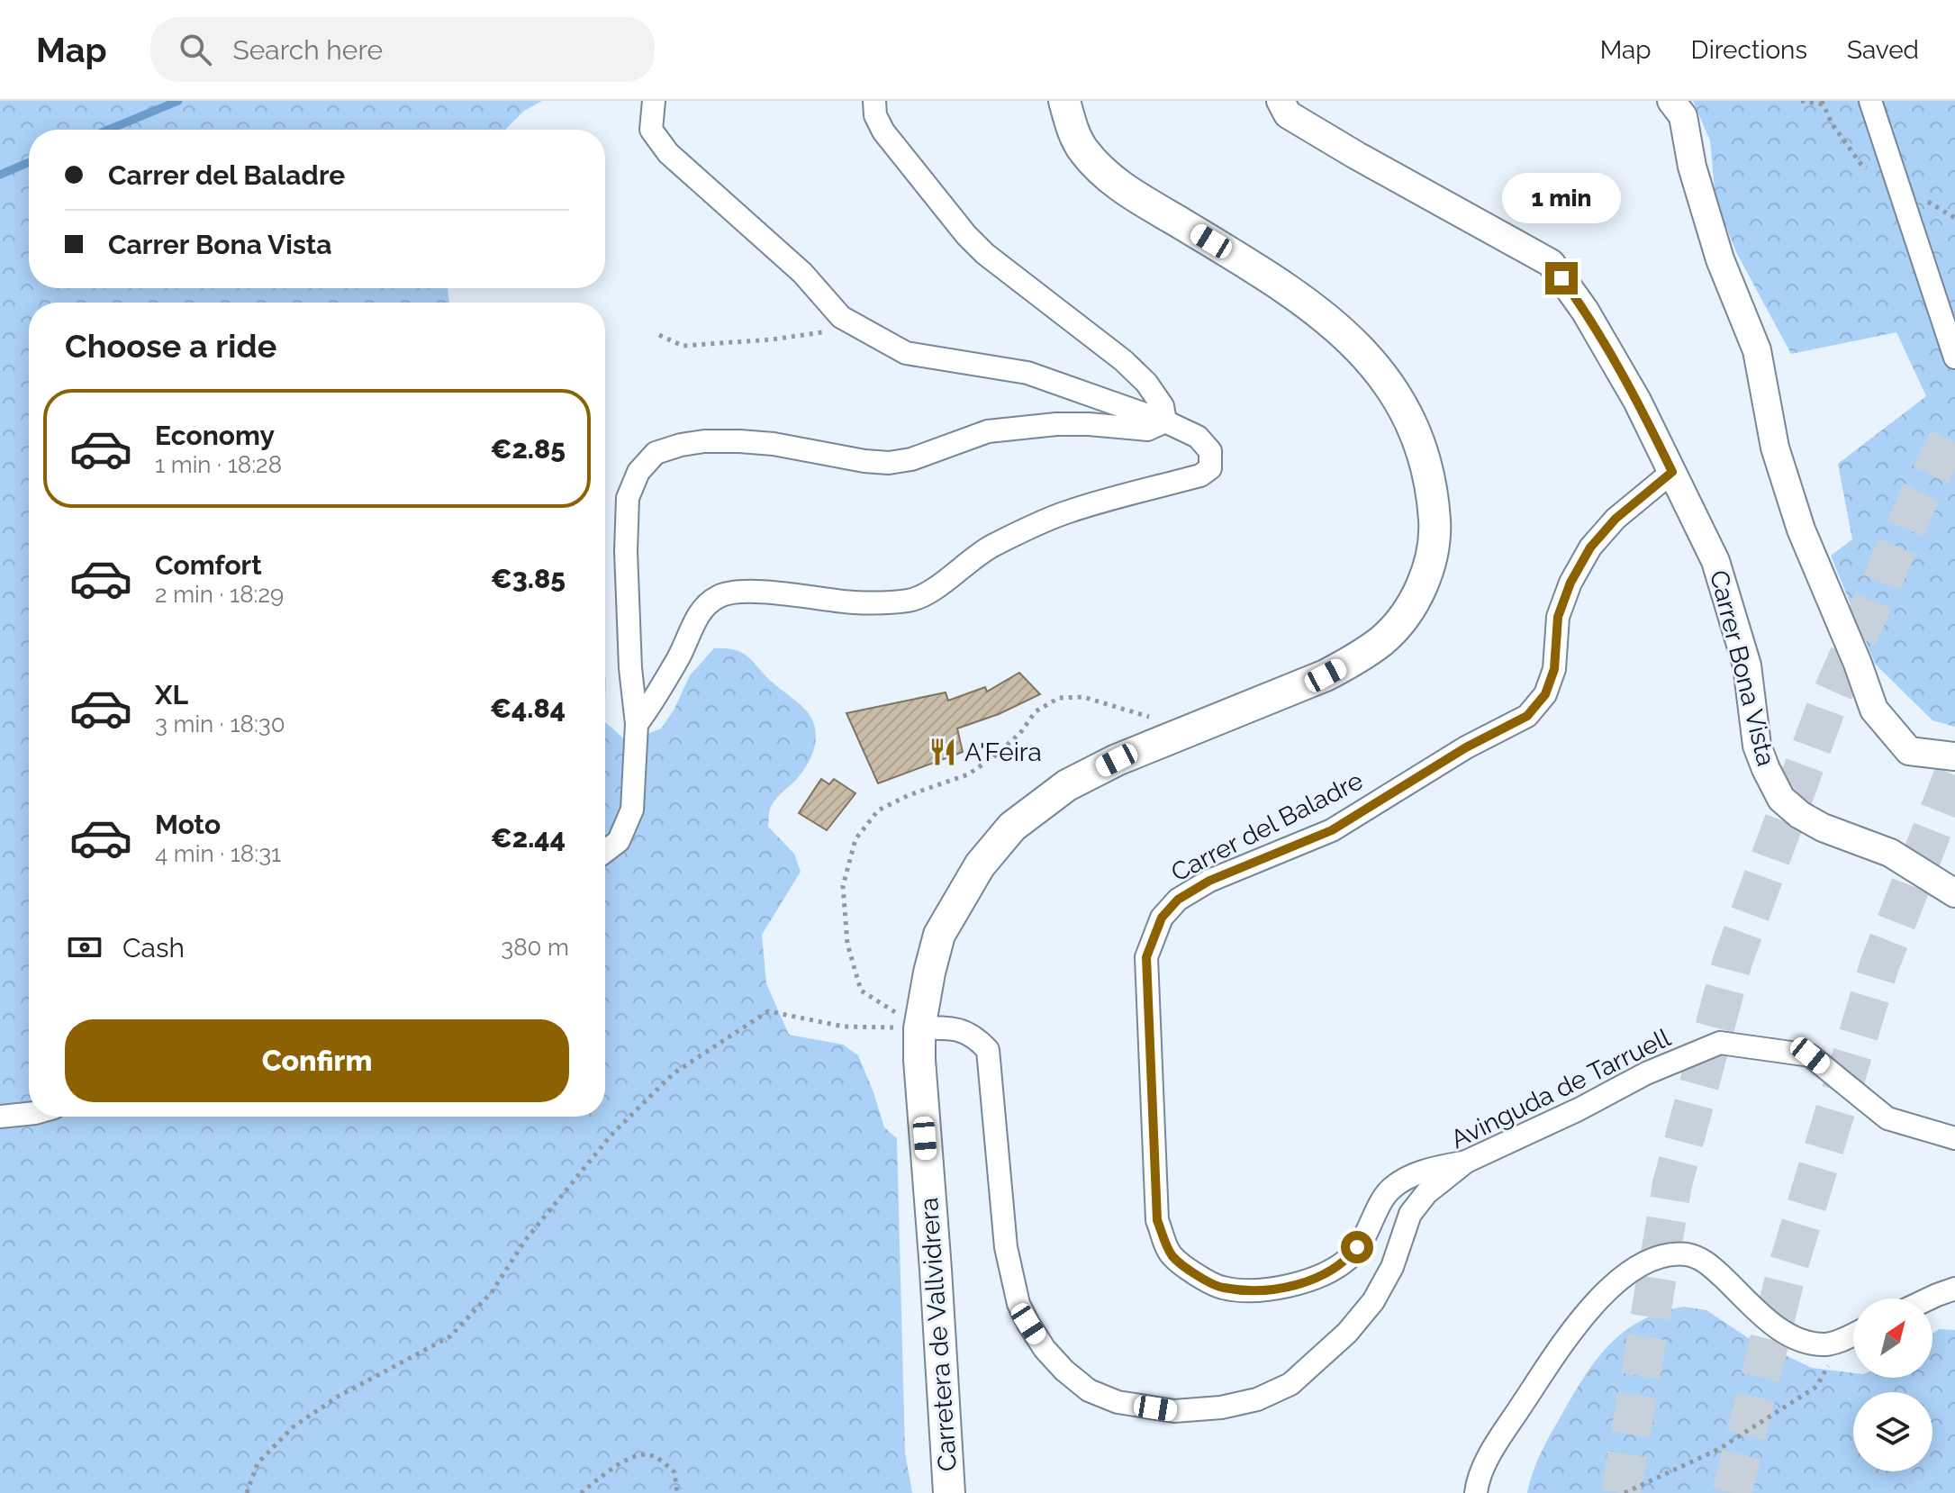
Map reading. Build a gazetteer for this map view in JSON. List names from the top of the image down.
{
  "streets": {
    "main road": ["Carretera de Vallvidrera"],
    "street": ["Carrer Bona Vista", "Carrer del Baladre", "Avinguda de Tarruell"]
  },
  "crossings": [
    ["Carrer Bona Vista", "Carrer del Baladre"],
    ["Carrer del Baladre", "Avinguda de Tarruell"],
    ["Avinguda de Tarruell", "Carretera de Vallvidrera"]
  ],
  "places": {
    "restaurant": ["A'Feira"]
  },
  "north": "top right",
  "page": {
    "header": "Map",
    "search": "Search here",
    "nav": ["Map", "Directions", "Saved"],
    "banner": ["Carrer del Baladre", "Carrer Bona Vista"],
    "bubble": "1 min",
    "heading": "Choose a ride",
    "list": [
      {
        "name": "Economy",
        "note": "1 min · 18:28",
        "value": "€2.85"
      },
      {
        "name": "Comfort",
        "note": "2 min · 18:29",
        "value": "€3.85"
      },
      {
        "name": "XL",
        "note": "3 min · 18:30",
        "value": "€4.84"
      },
      {
        "name": "Moto",
        "note": "4 min · 18:31",
        "value": "€2.44"
      }
    ],
    "pay": ["Cash", "380 m"],
    "buttons": "Confirm"
  }
}
